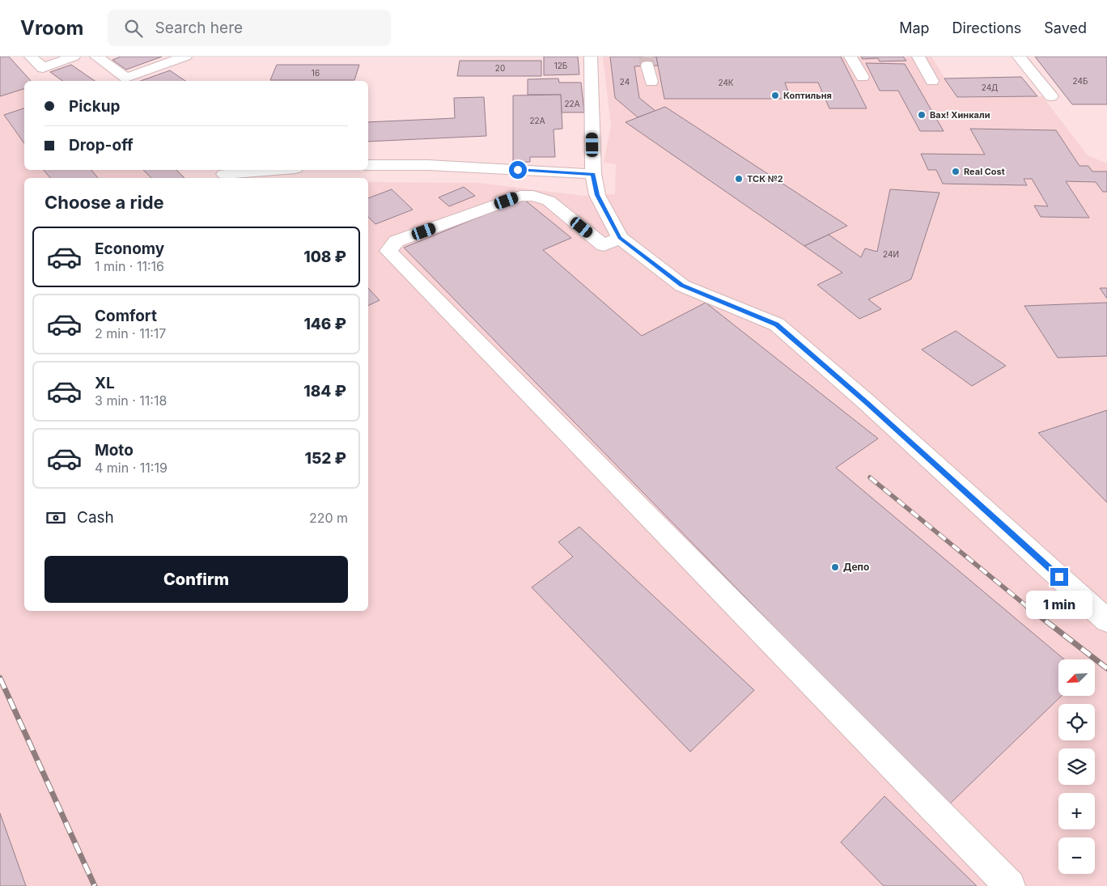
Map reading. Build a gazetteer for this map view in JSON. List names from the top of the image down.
{
  "places": [
    "Коптильня",
    "Вах! Хинкали",
    "Real Cost",
    "ТСК №2",
    "Депо"
  ],
  "house_numbers": [
    "12Б",
    "20",
    "16",
    "24Б",
    "24",
    "24К",
    "24Д",
    "22А",
    "22А",
    "24И"
  ],
  "north": "bottom left",
  "page": {
    "header": "Vroom",
    "search": "Search here",
    "nav": ["Map", "Directions", "Saved"],
    "banner": ["Pickup", "Drop-off"],
    "heading": "Choose a ride",
    "list": [
      {
        "name": "Economy",
        "note": "1 min · 11:16",
        "value": "108 ₽"
      },
      {
        "name": "Comfort",
        "note": "2 min · 11:17",
        "value": "146 ₽"
      },
      {
        "name": "XL",
        "note": "3 min · 11:18",
        "value": "184 ₽"
      },
      {
        "name": "Moto",
        "note": "4 min · 11:19",
        "value": "152 ₽"
      }
    ],
    "pay": ["Cash", "220 m"],
    "buttons": "Confirm",
    "bubble": "1 min",
    "map_buttons": ["+", "−"]
  }
}
